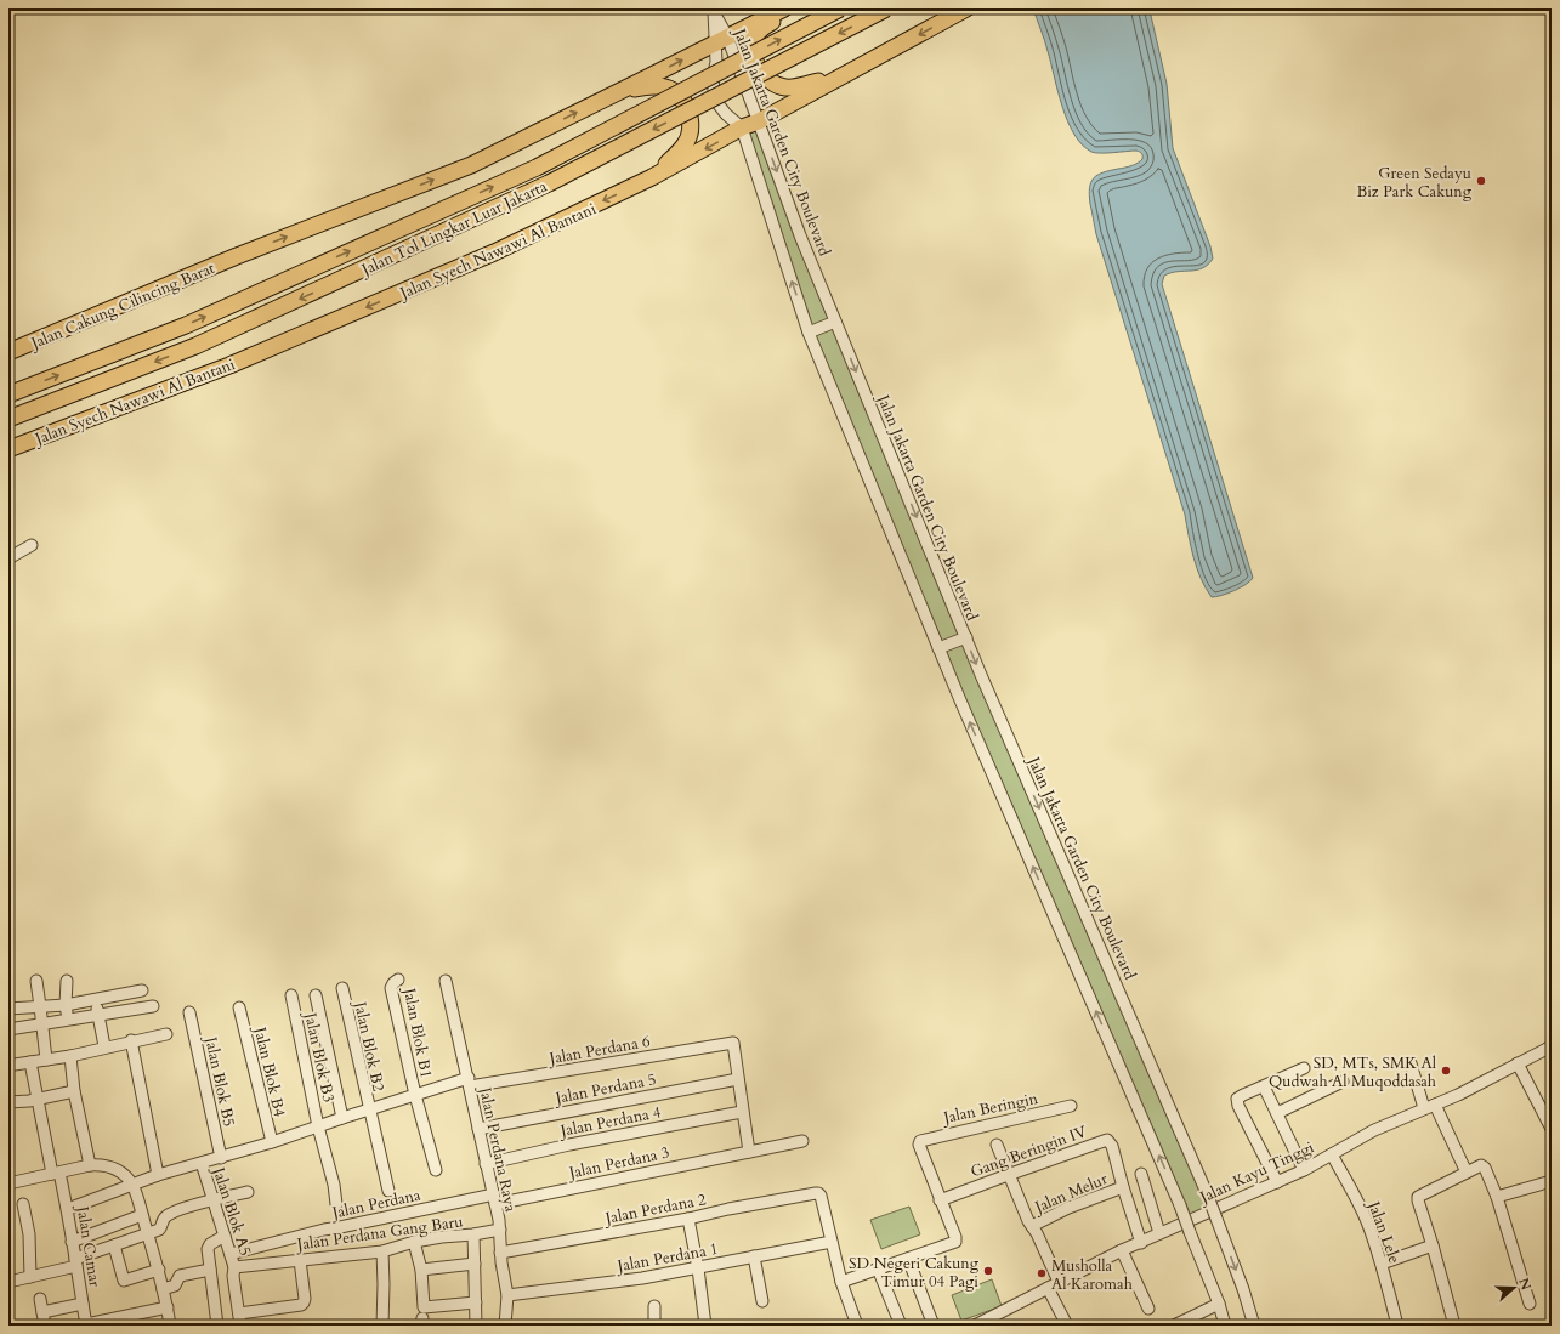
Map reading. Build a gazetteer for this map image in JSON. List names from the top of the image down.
{
  "streets": {
    "highway": ["Jalan Tol Lingkar Luar Jakarta", "Jalan Syech Nawawi Al Bantani", "Jalan Cakung Cilincing Barat"],
    "street": [
      "Jalan Jakarta Garden City Boulevard",
      "Jalan Blok B1",
      "Jalan Blok B2",
      "Jalan Perdana 6",
      "Jalan Blok B3",
      "Jalan Blok B4",
      "Jalan Blok B5",
      "Jalan Perdana 5",
      "Jalan Beringin",
      "Jalan Perdana 4",
      "Jalan Perdana Raya",
      "Gang Beringin IV",
      "Jalan Perdana 3",
      "Jalan Kayu Tinggi",
      "Jalan Melur",
      "Jalan Perdana",
      "Jalan Perdana 2",
      "Jalan Blok A5",
      "Jalan Perdana Gang Baru",
      "Jalan Lele",
      "Jalan Camar",
      "Jalan Perdana 1"
    ]
  },
  "crossings": [
    ["Jalan Jakarta Garden City Boulevard", "Jalan Syech Nawawi Al Bantani"],
    ["Jalan Blok B1", "Jalan Perdana 6"],
    ["Jalan Blok B2", "Jalan Perdana 6"],
    ["Jalan Perdana 6", "Jalan Blok B3"],
    ["Jalan Perdana 6", "Jalan Blok B4"],
    ["Jalan Perdana 6", "Jalan Blok B5"],
    ["Jalan Perdana 6", "Jalan Perdana 5"],
    ["Jalan Perdana 6", "Jalan Perdana Raya"],
    ["Jalan Perdana 6", "Jalan Blok A5"],
    ["Jalan Perdana 6", "Jalan Camar"],
    ["Jalan Perdana 5", "Jalan Perdana Raya"],
    ["Jalan Beringin", "Gang Beringin IV"],
    ["Jalan Perdana 4", "Jalan Perdana Raya"],
    ["Jalan Perdana Raya", "Jalan Perdana 3"],
    ["Jalan Perdana Raya", "Jalan Perdana"],
    ["Jalan Perdana Raya", "Jalan Perdana 2"],
    ["Jalan Perdana Raya", "Jalan Perdana Gang Baru"],
    ["Jalan Perdana Raya", "Jalan Perdana 1"],
    ["Gang Beringin IV", "Jalan Kayu Tinggi"],
    ["Gang Beringin IV", "Jalan Melur"],
    ["Jalan Perdana 3", "Jalan Perdana"],
    ["Jalan Kayu Tinggi", "Jalan Lele"],
    ["Jalan Perdana", "Jalan Blok A5"],
    ["Jalan Perdana 2", "Jalan Perdana 1"],
    ["Jalan Blok A5", "Jalan Perdana Gang Baru"]
  ],
  "one_way": ["Jalan Syech Nawawi Al Bantani", "Jalan Cakung Cilincing Barat"],
  "places": [
    "Green Sedayu Biz Park Cakung",
    "SD, MTs, SMK Al Qudwah Al Muqoddasah",
    "SD Negeri Cakung Timur 04 Pagi",
    "Musholla Al Karomah"
  ],
  "north": "right"
}
